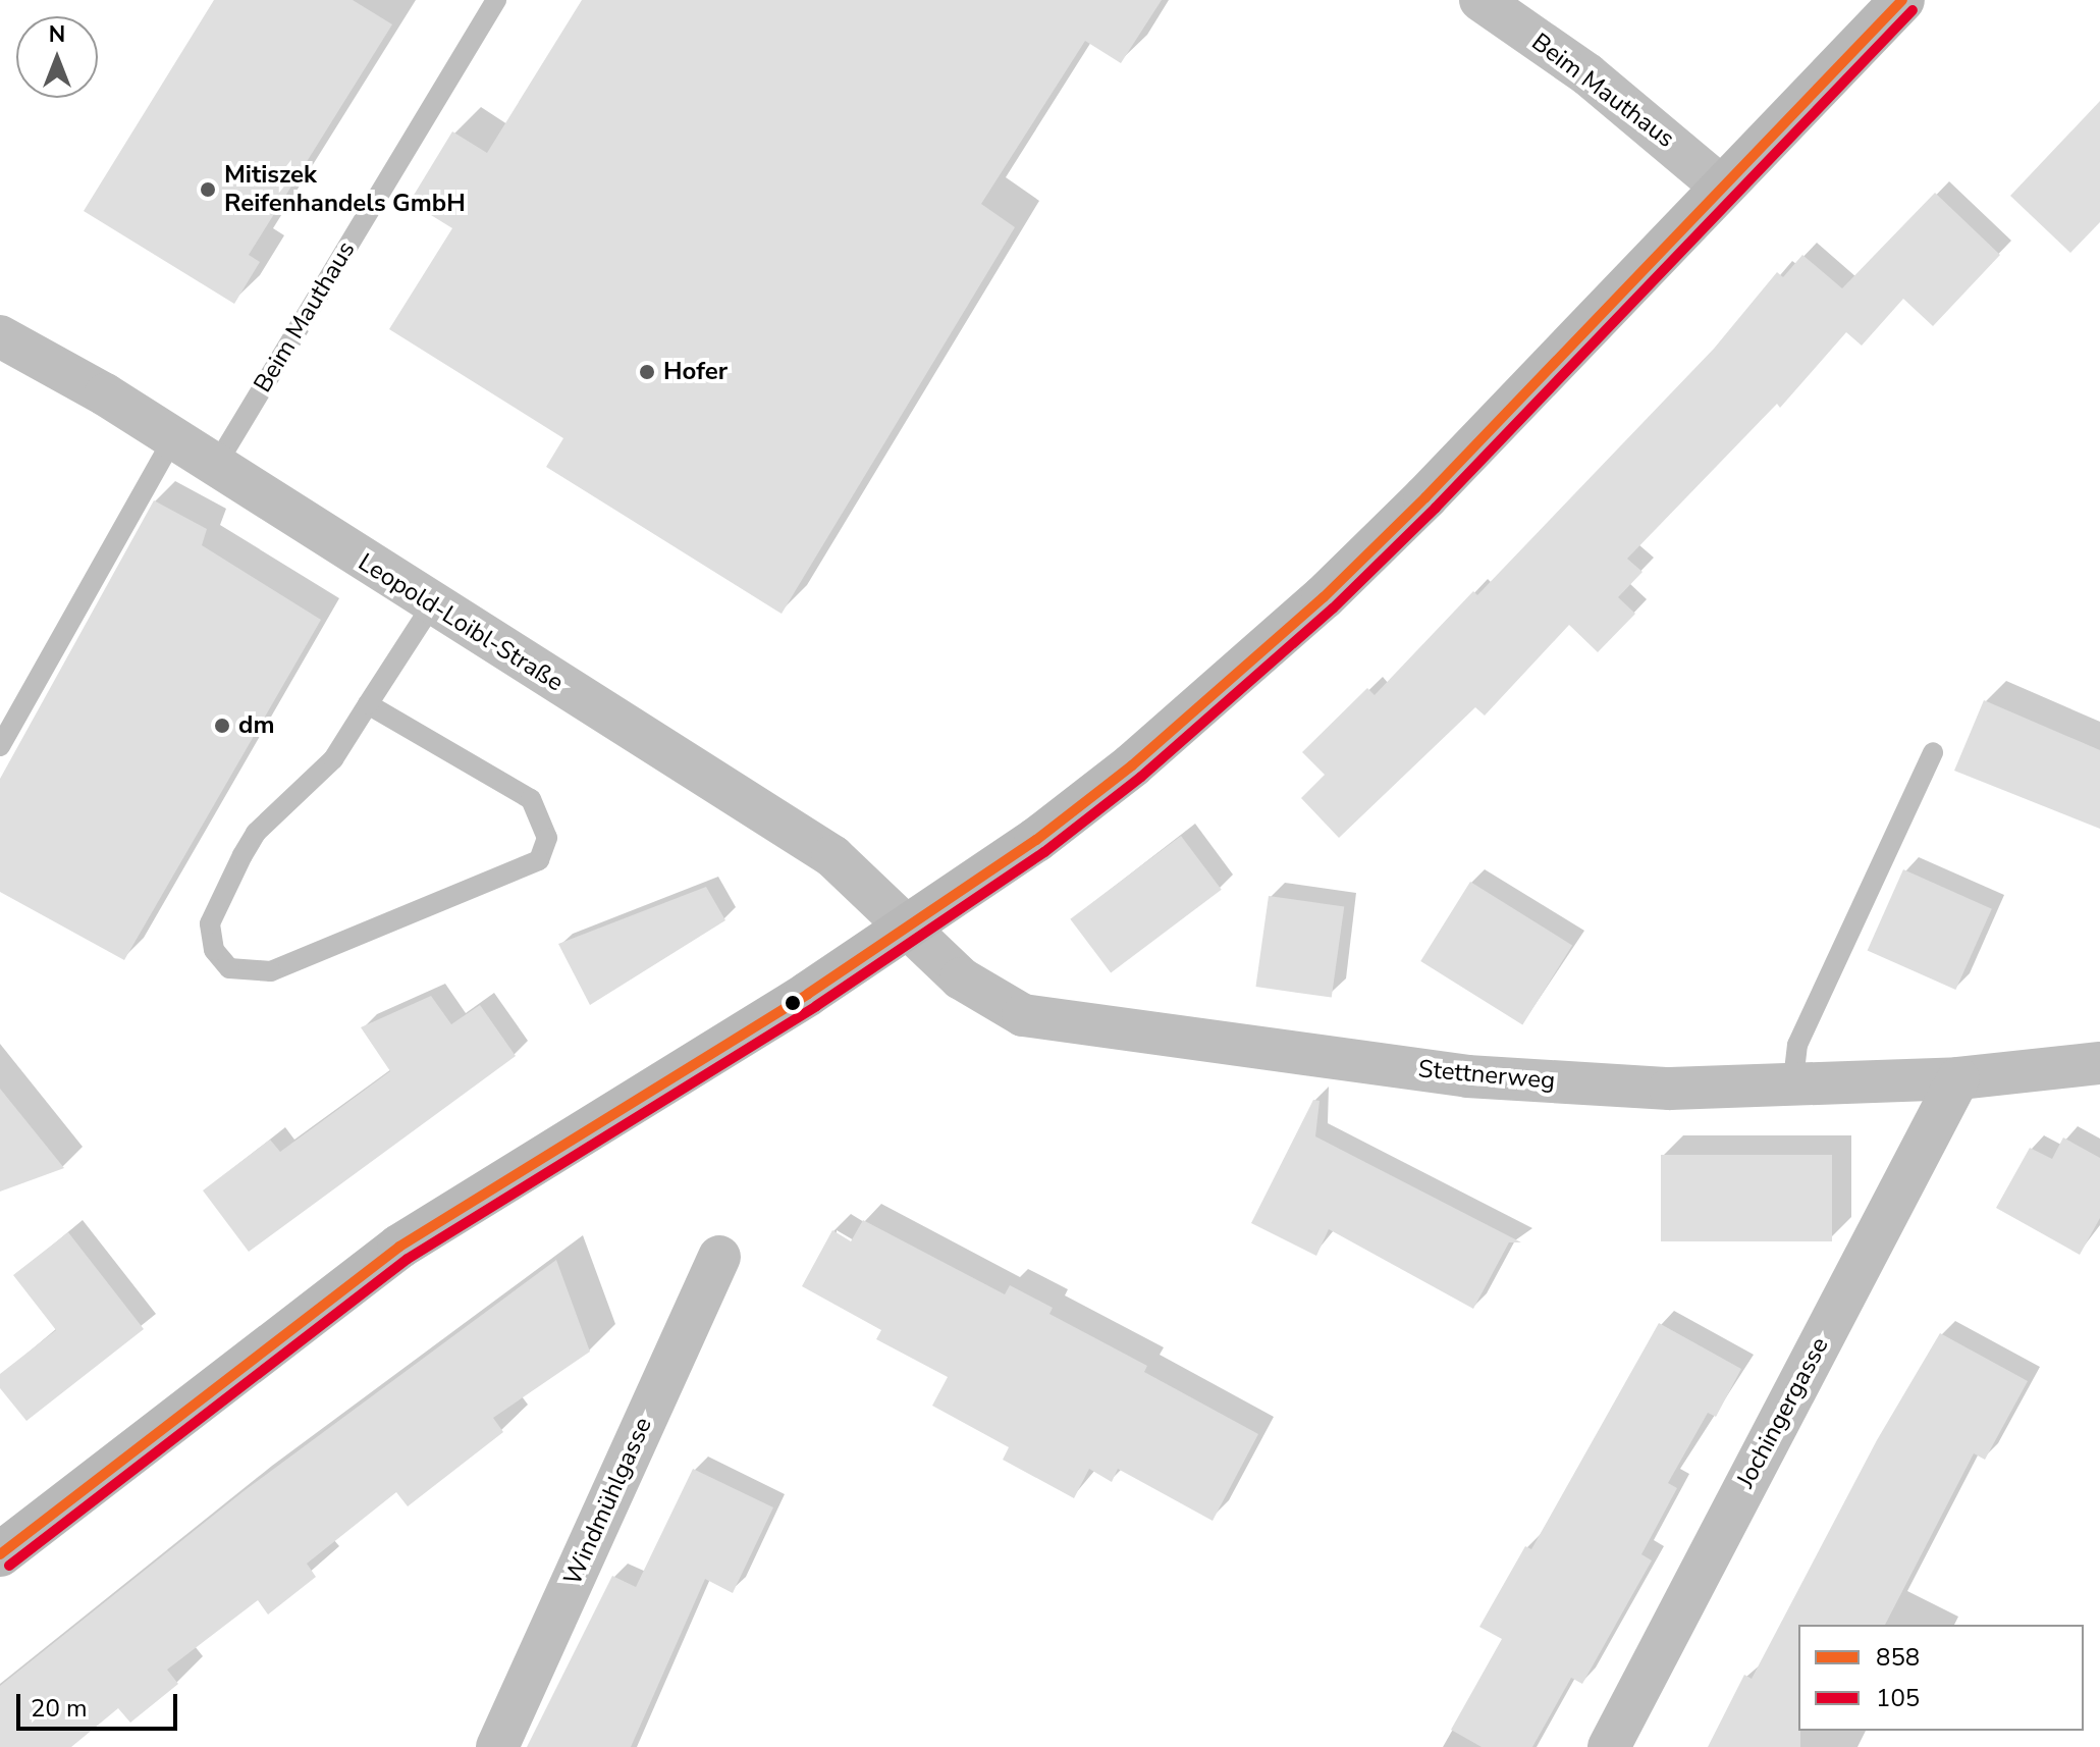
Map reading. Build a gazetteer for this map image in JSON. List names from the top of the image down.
{
  "streets": {
    "street": [
      "Beim Mauthaus",
      "Leopold-Loibl-Straße",
      "Stettnerweg",
      "Jochingergasse",
      "Windmühlgasse"
    ]
  },
  "crossings": [
    ["Beim Mauthaus", "Leopold-Loibl-Straße"],
    ["Leopold-Loibl-Straße", "Stettnerweg"],
    ["Stettnerweg", "Jochingergasse"]
  ],
  "places": ["Mitiszek Reifenhandels GmbH", "Hofer", "dm"],
  "lines": ["transit line 858", "transit line 105"],
  "legend": ["858", "105"],
  "scale_bar": "20 m",
  "north": "top"
}
